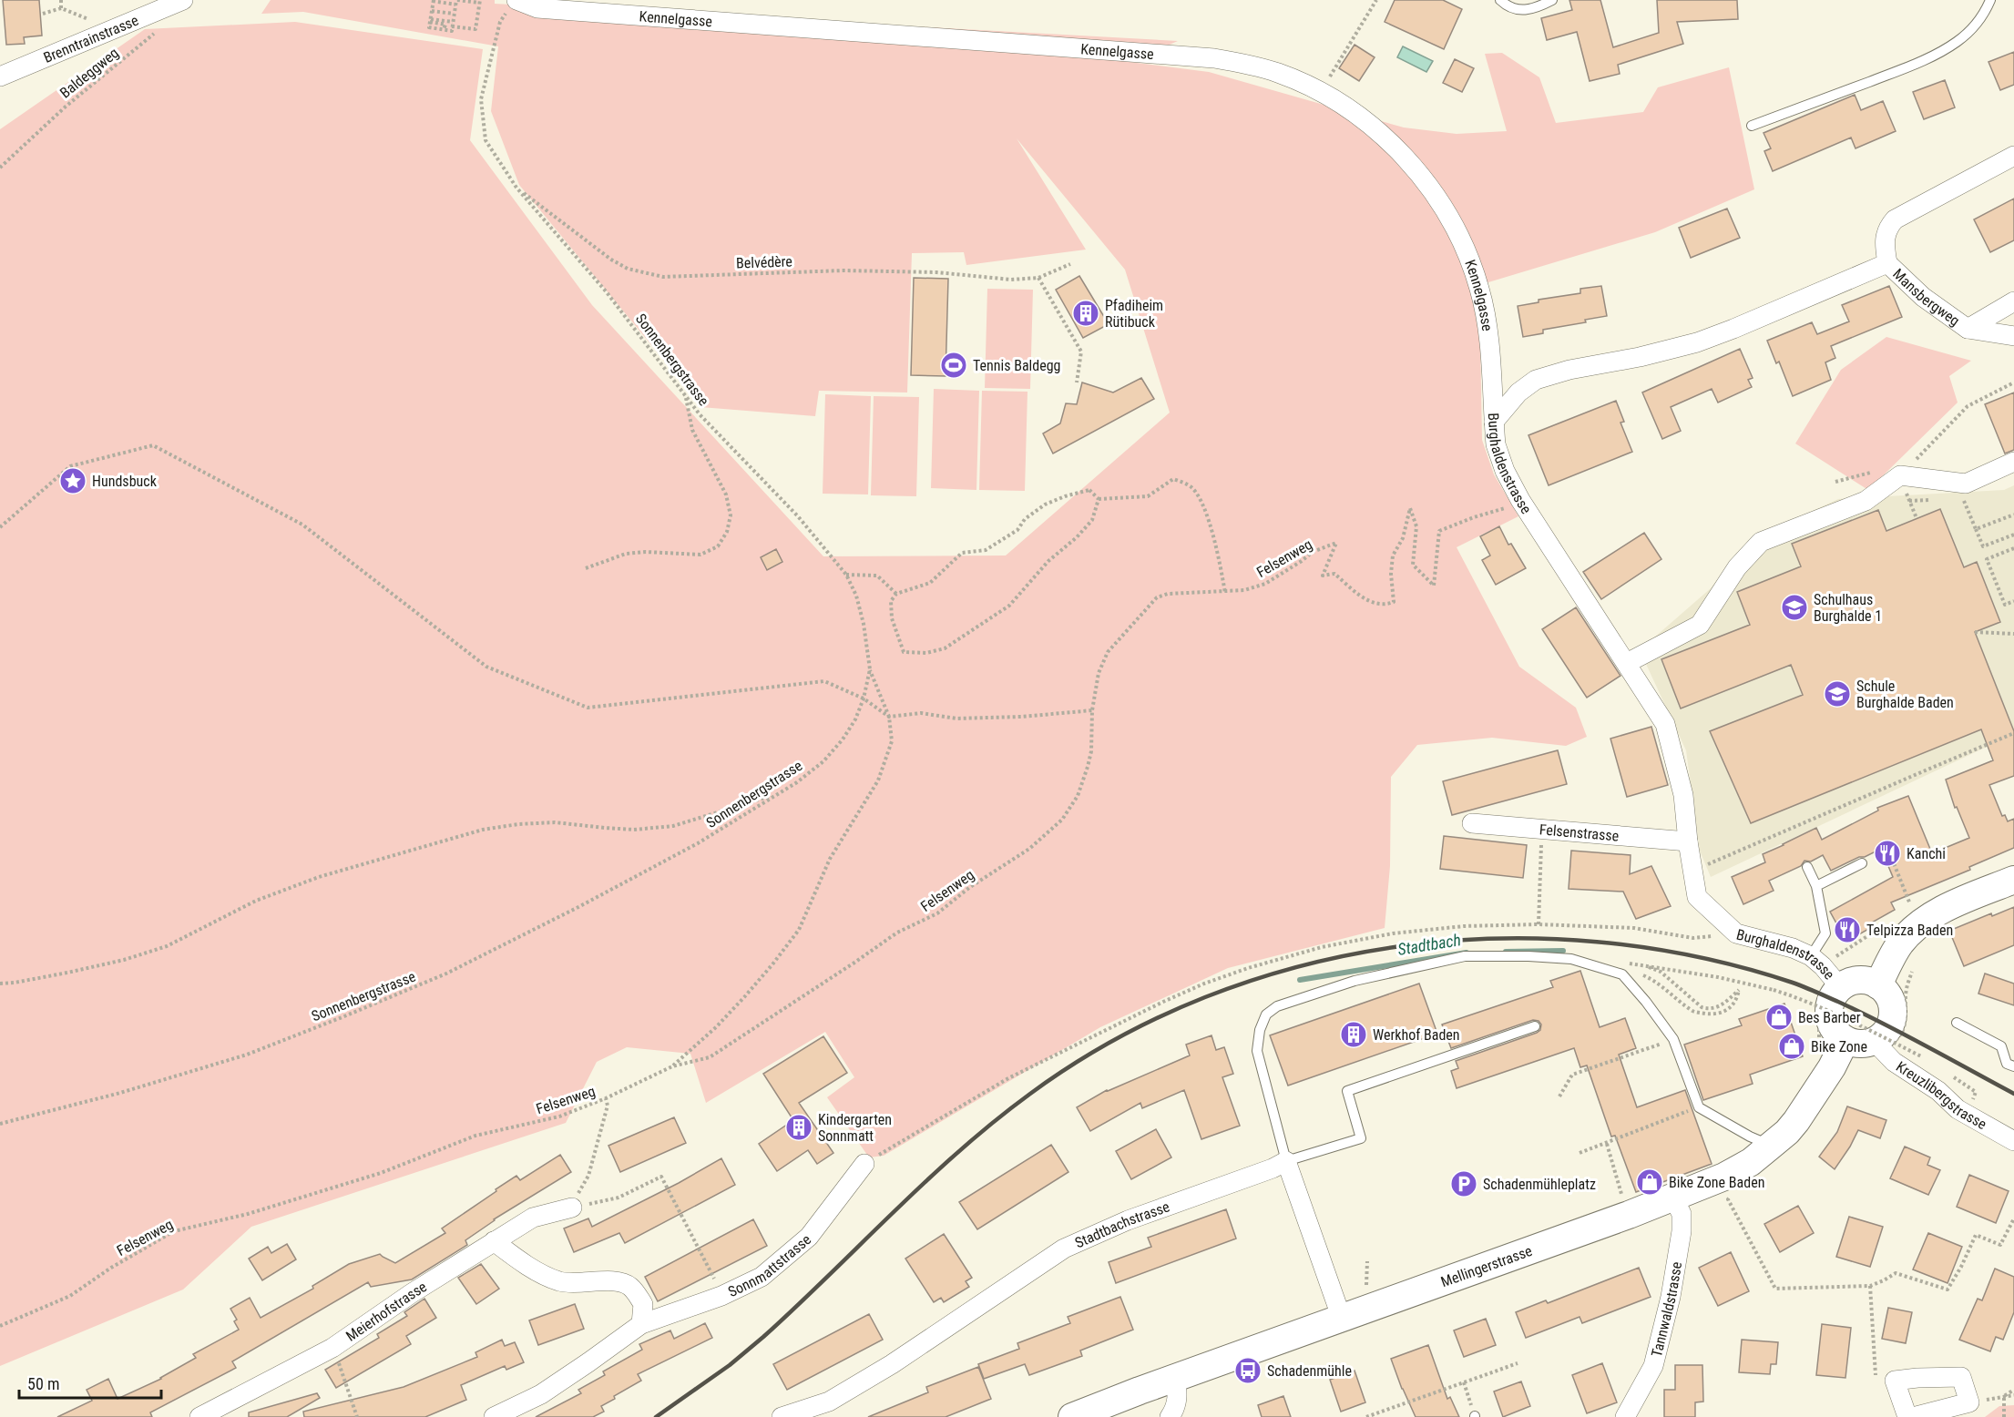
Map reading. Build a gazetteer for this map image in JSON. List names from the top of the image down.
{
  "streets": {
    "main road": ["Mellingerstrasse"],
    "street": [
      "Kennelgasse",
      "Brenntrainstrasse",
      "Mansbergweg",
      "Burghaldenstrasse",
      "Felsenstrasse",
      "Kreuzlibergstrasse",
      "Stadtbachstrasse",
      "Sonnmattstrasse",
      "Tannwaldstrasse",
      "Meierhofstrasse"
    ],
    "path": [
      "Baldeggweg",
      "Belvédère",
      "Sonnenbergstrasse",
      "Felsenweg"
    ]
  },
  "crossings": [
    ["Kennelgasse", "Sonnenbergstrasse"],
    ["Kennelgasse", "Burghaldenstrasse"],
    ["Belvédère", "Sonnenbergstrasse"],
    ["Mansbergweg", "Burghaldenstrasse"],
    ["Burghaldenstrasse", "Felsenweg"],
    ["Burghaldenstrasse", "Felsenstrasse"],
    ["Mellingerstrasse", "Tannwaldstrasse"]
  ],
  "water": ["Stadtbach"],
  "places": {
    "building": ["Pfadiheim Rütibuck", "Werkhof Baden", "Kindergarten Sonnmatt"],
    "sports": ["Tennis Baldegg"],
    "place": ["Hundsbuck"],
    "school or university": ["Schulhaus Burghalde 1", "Schule Burghalde Baden"],
    "restaurant": ["Kanchi", "Telpizza Baden"],
    "shop": ["Bes Barber", "Bike Zone", "Bike Zone Baden"],
    "parking": ["Schadenmühleplatz"],
    "bus stop": ["Schadenmühle"]
  },
  "scale_bar": "50 m"
}
